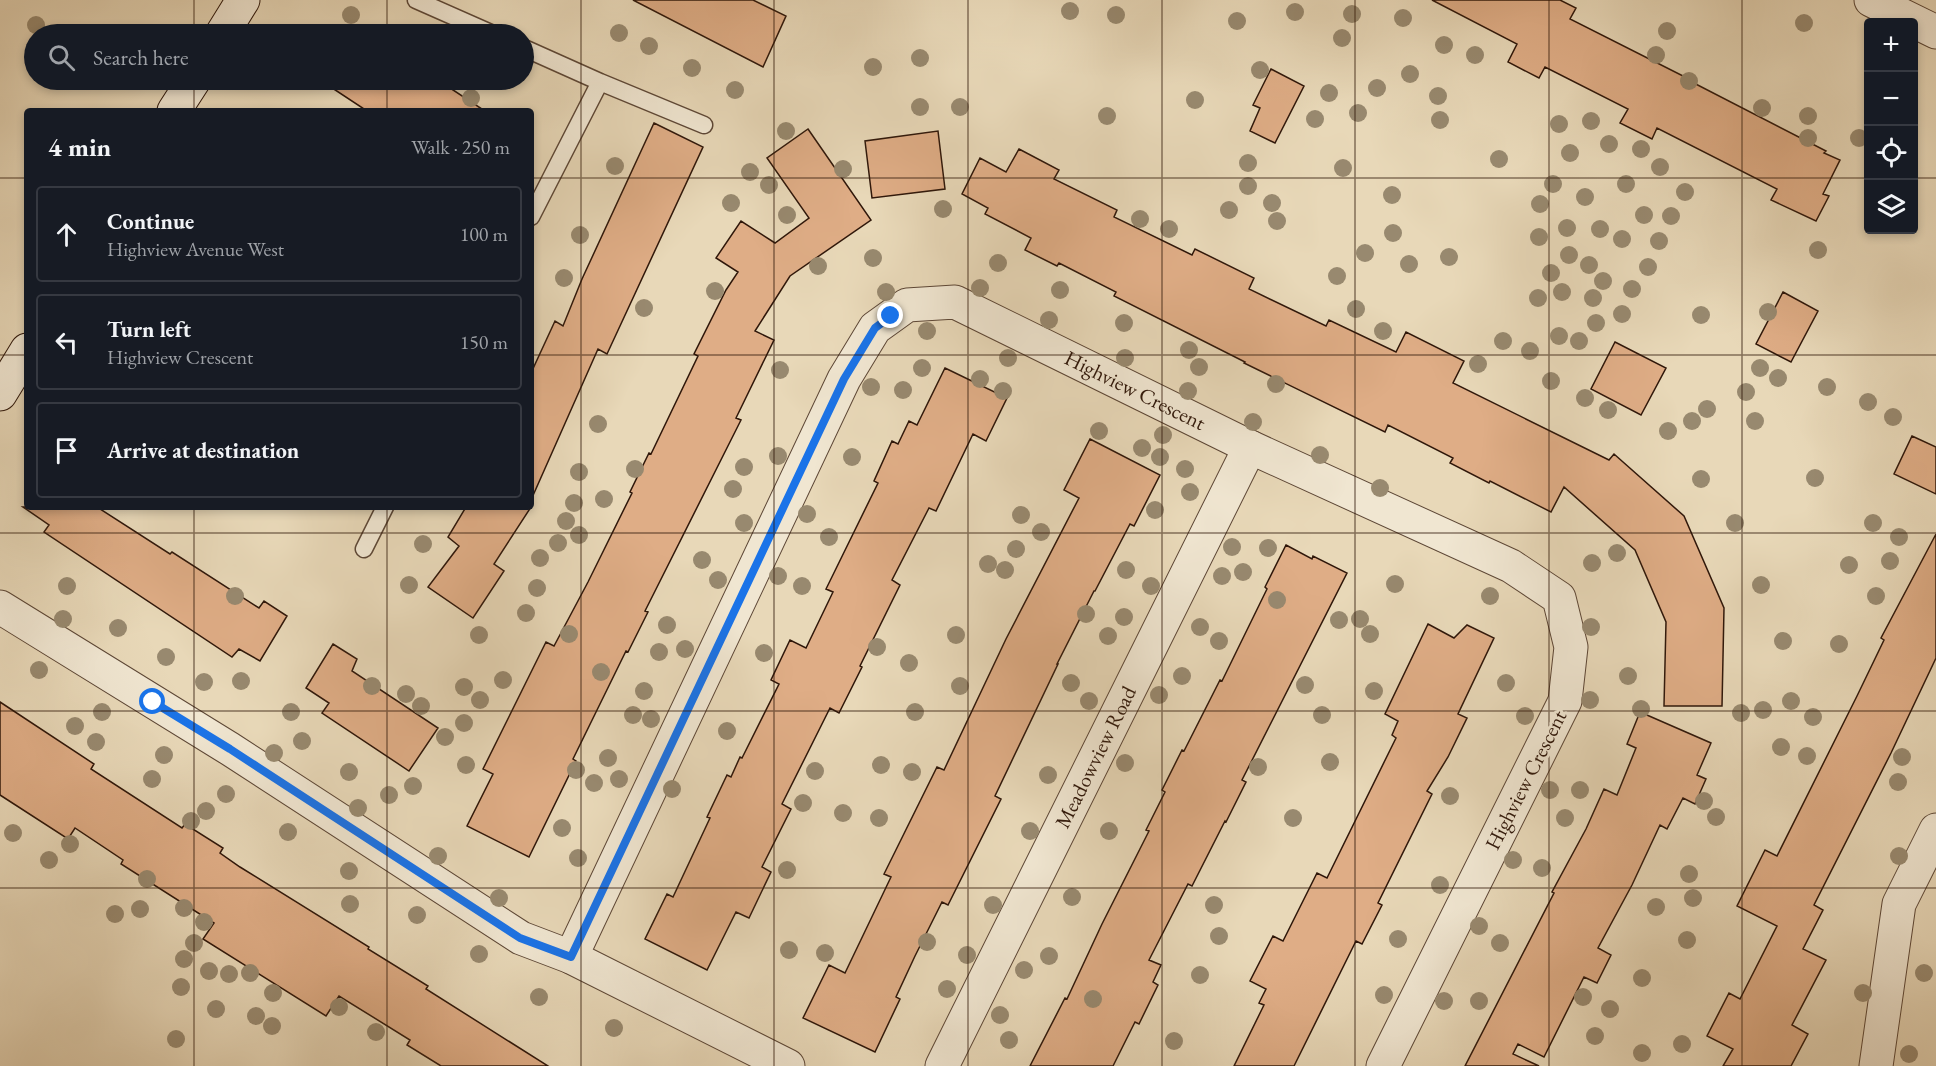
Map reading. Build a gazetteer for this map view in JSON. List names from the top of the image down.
{
  "streets": {
    "street": ["Highview Crescent", "Meadowview Road"]
  },
  "crossings": [
    ["Highview Crescent", "Meadowview Road"]
  ],
  "page": {
    "map_buttons": ["+", "−"],
    "search": "Search here",
    "heading": ["4 min", "Walk · 250 m"],
    "list": [
      ["Continue", "Highview Avenue West", "100 m"],
      ["Turn left", "Highview Crescent", "150 m"],
      "Arrive at destination"
    ]
  }
}
